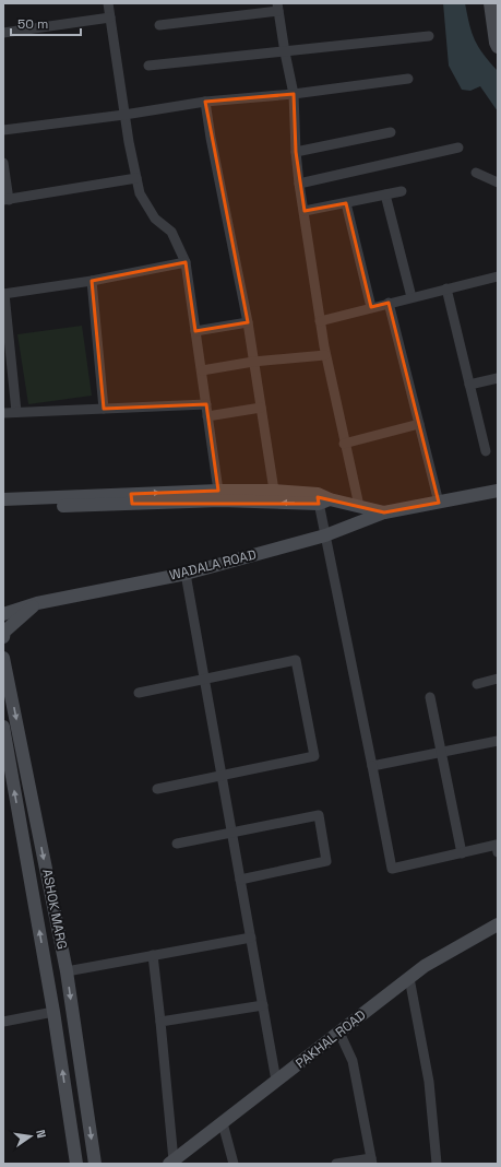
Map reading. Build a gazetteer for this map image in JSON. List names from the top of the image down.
{
  "streets": {
    "street": ["WADALA ROAD", "ASHOK MARG", "PAKHAL ROAD"]
  },
  "scale_bar": "50 m",
  "north": "right"
}
